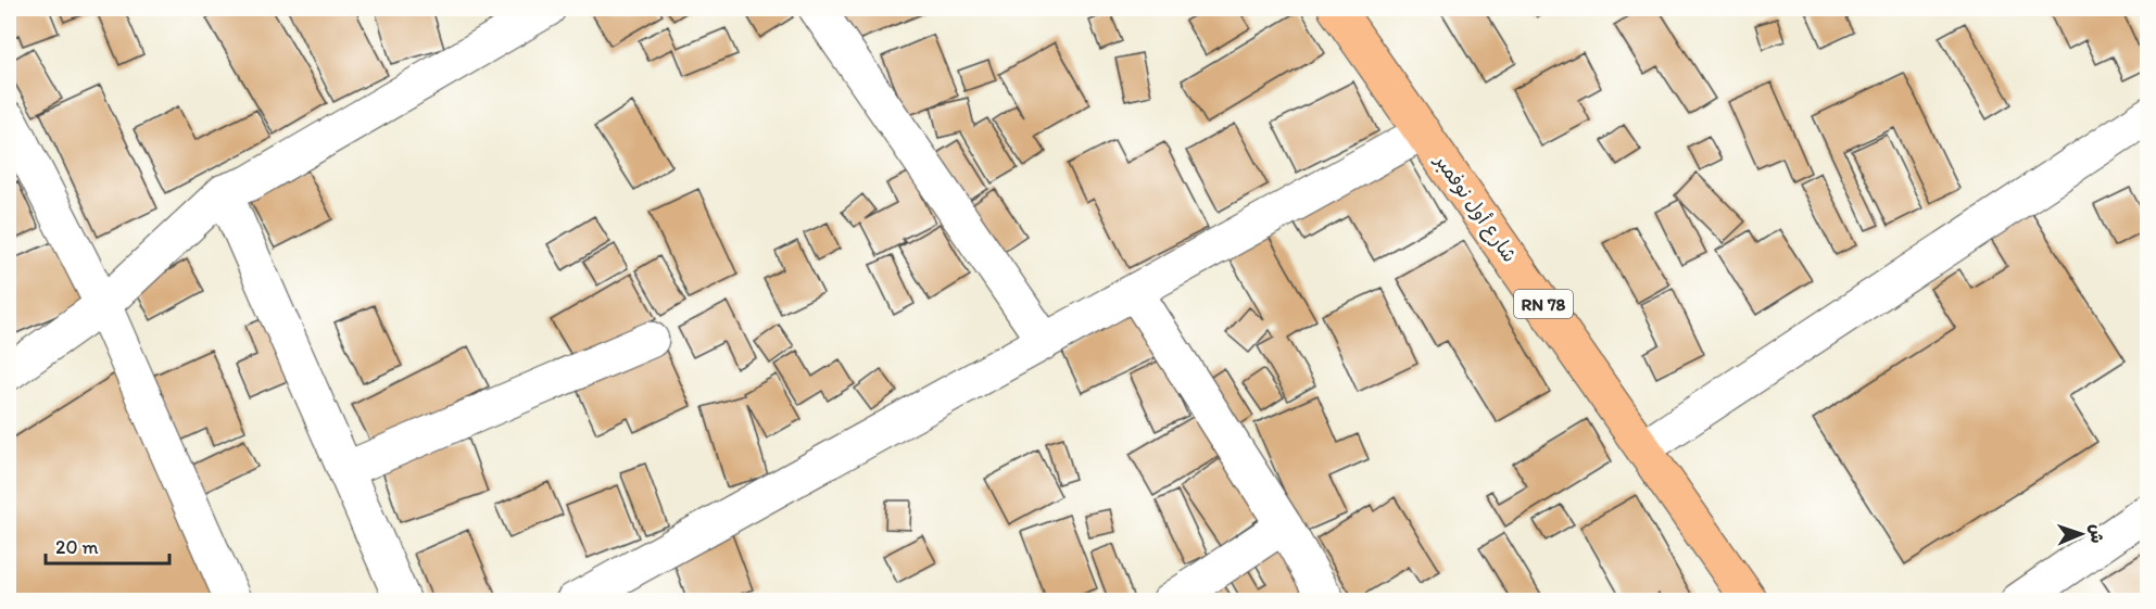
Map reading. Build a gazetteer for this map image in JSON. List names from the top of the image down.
{
  "streets": {
    "main road": ["شارع أول نوفمبر", "RN 78"]
  },
  "scale_bar": "20 m",
  "north": "right"
}
